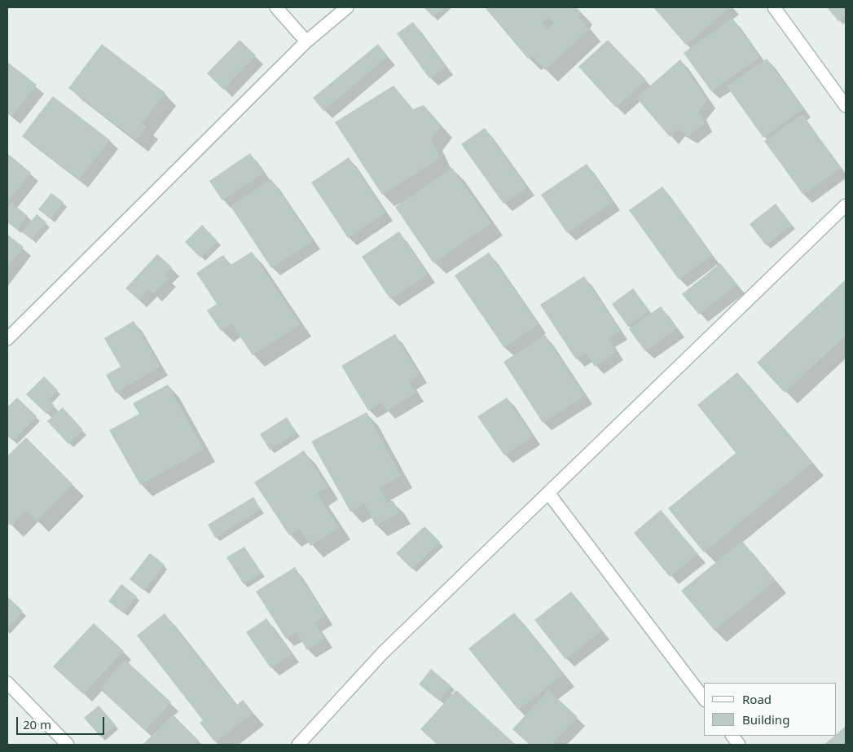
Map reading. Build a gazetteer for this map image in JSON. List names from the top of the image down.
{
  "legend": ["Road", "Building"],
  "scale_bar": "20 m"
}
